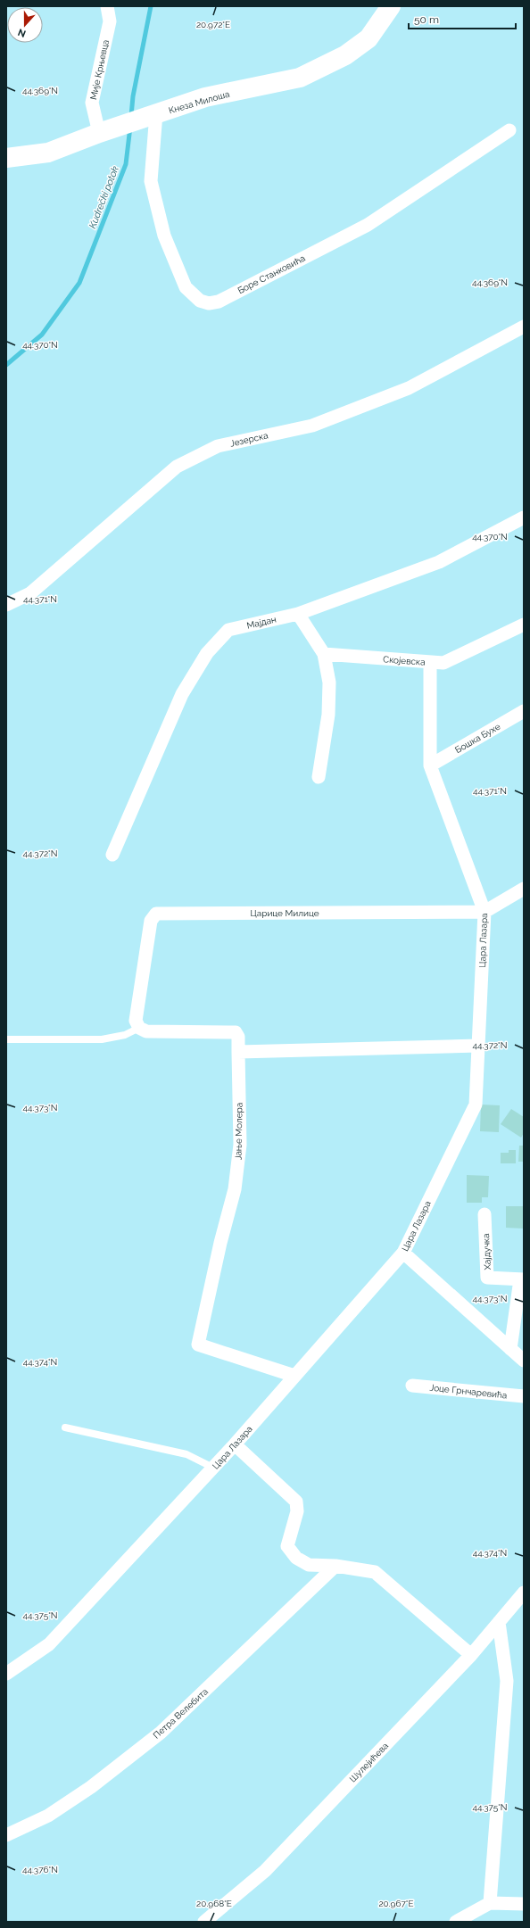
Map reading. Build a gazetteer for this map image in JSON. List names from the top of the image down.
{
  "streets": {
    "street": [
      "Мије Крњевца",
      "Кнеза Милоша",
      "Боре Станковића",
      "Језерска",
      "Мајдан",
      "Скојевска",
      "Бошка Бухе",
      "Царице Милице",
      "Цара Лазара",
      "Јање Молера",
      "Хајдучка",
      "Јоце Грнчаревића",
      "Петра Велебита",
      "Шулејићева"
    ]
  },
  "crossings": [
    ["Мије Крњевца", "Кнеза Милоша"],
    ["Кнеза Милоша", "Боре Станковића"],
    ["Скојевска", "Цара Лазара"],
    ["Бошка Бухе", "Цара Лазара"],
    ["Царице Милице", "Цара Лазара"],
    ["Цара Лазара", "Јање Молера"]
  ],
  "water": ["Kudrečki potok"],
  "scale_bar": "50 m",
  "north": "bottom",
  "coordinates": [
    "20.972°E",
    "44.369°N",
    "44.370°N",
    "44.371°N",
    "44.372°N",
    "44.373°N",
    "44.374°N",
    "44.375°N",
    "44.376°N",
    "20.968°E",
    "20.967°E"
  ]
}
